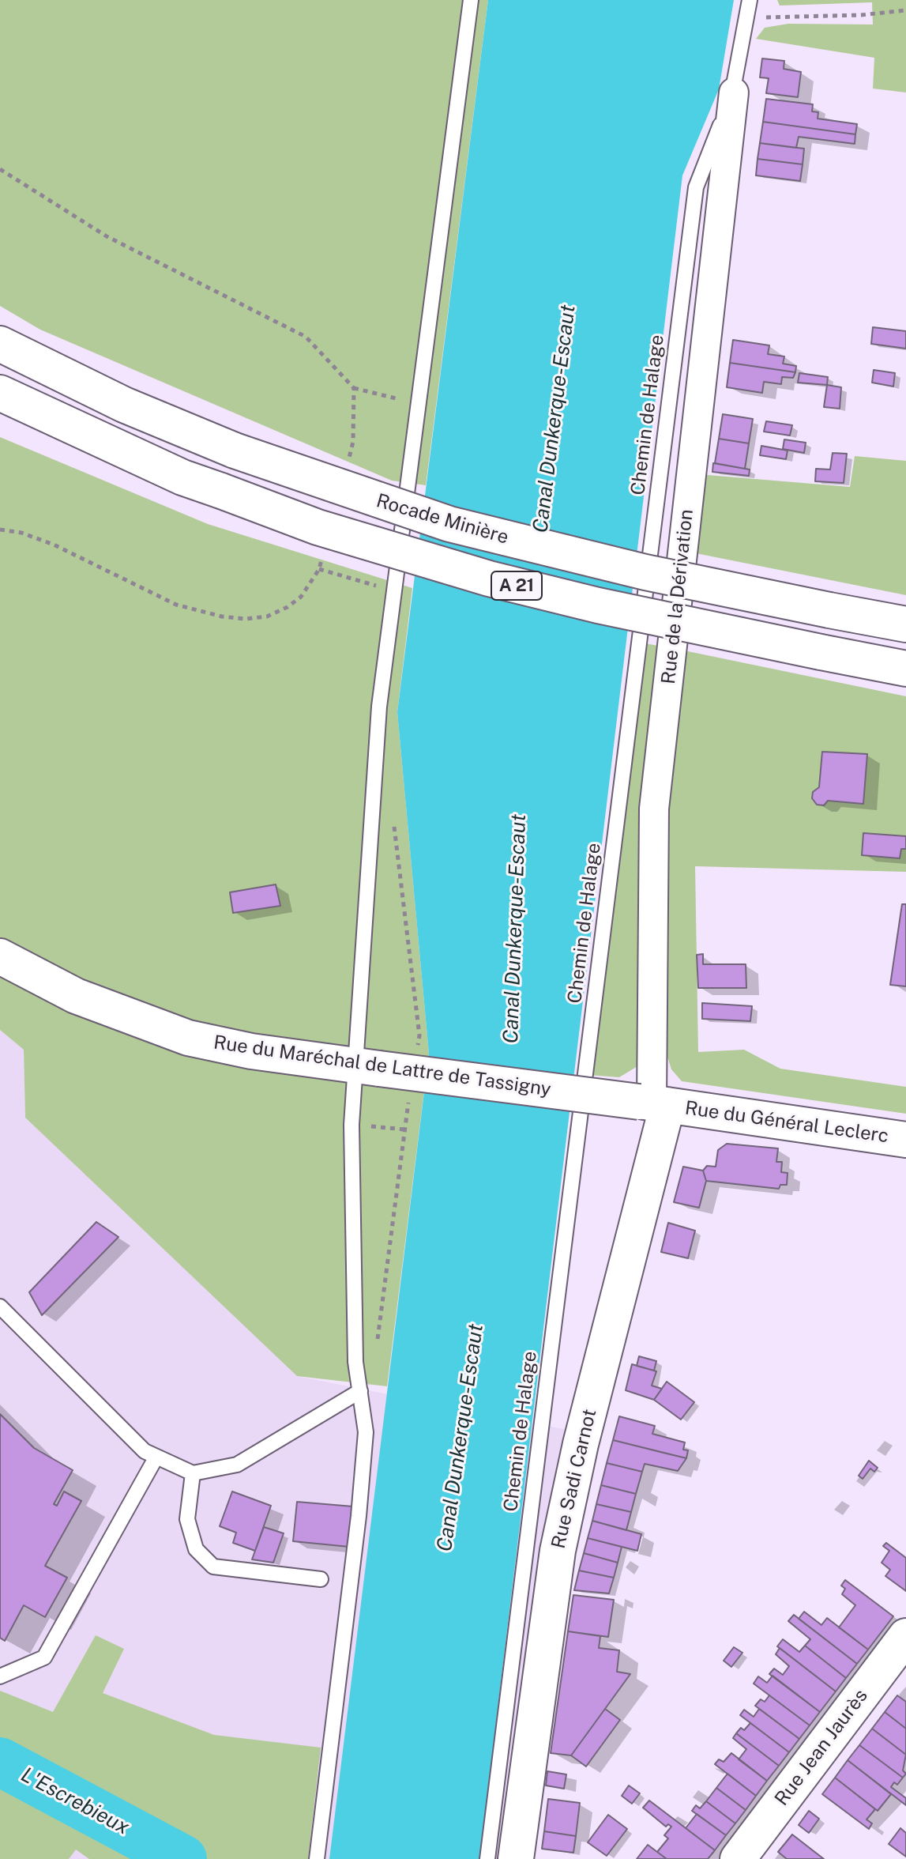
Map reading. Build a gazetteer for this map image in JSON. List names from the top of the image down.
{
  "streets": {
    "main road": [
      "Rocade Minière",
      "A 21",
      "Rue du Maréchal de Lattre de Tassigny",
      "Rue du Général Leclerc",
      "Rue Sadi Carnot",
      "Rue Jean Jaurès"
    ],
    "street": ["Rue de la Dérivation"],
    "lane": ["Chemin de Halage"]
  },
  "crossings": [
    ["Chemin de Halage", "Rue de la Dérivation"],
    ["Rue de la Dérivation", "Rue du Maréchal de Lattre de Tassigny"],
    ["Rue de la Dérivation", "Rue du Général Leclerc"],
    ["Rue de la Dérivation", "Rue Sadi Carnot"],
    ["Rue du Maréchal de Lattre de Tassigny", "Rue du Général Leclerc"],
    ["Rue du Maréchal de Lattre de Tassigny", "Rue Sadi Carnot"],
    ["Rue du Général Leclerc", "Rue Sadi Carnot"]
  ],
  "water": ["Canal Dunkerque-Escaut", "L'Escrebieux"]
}
